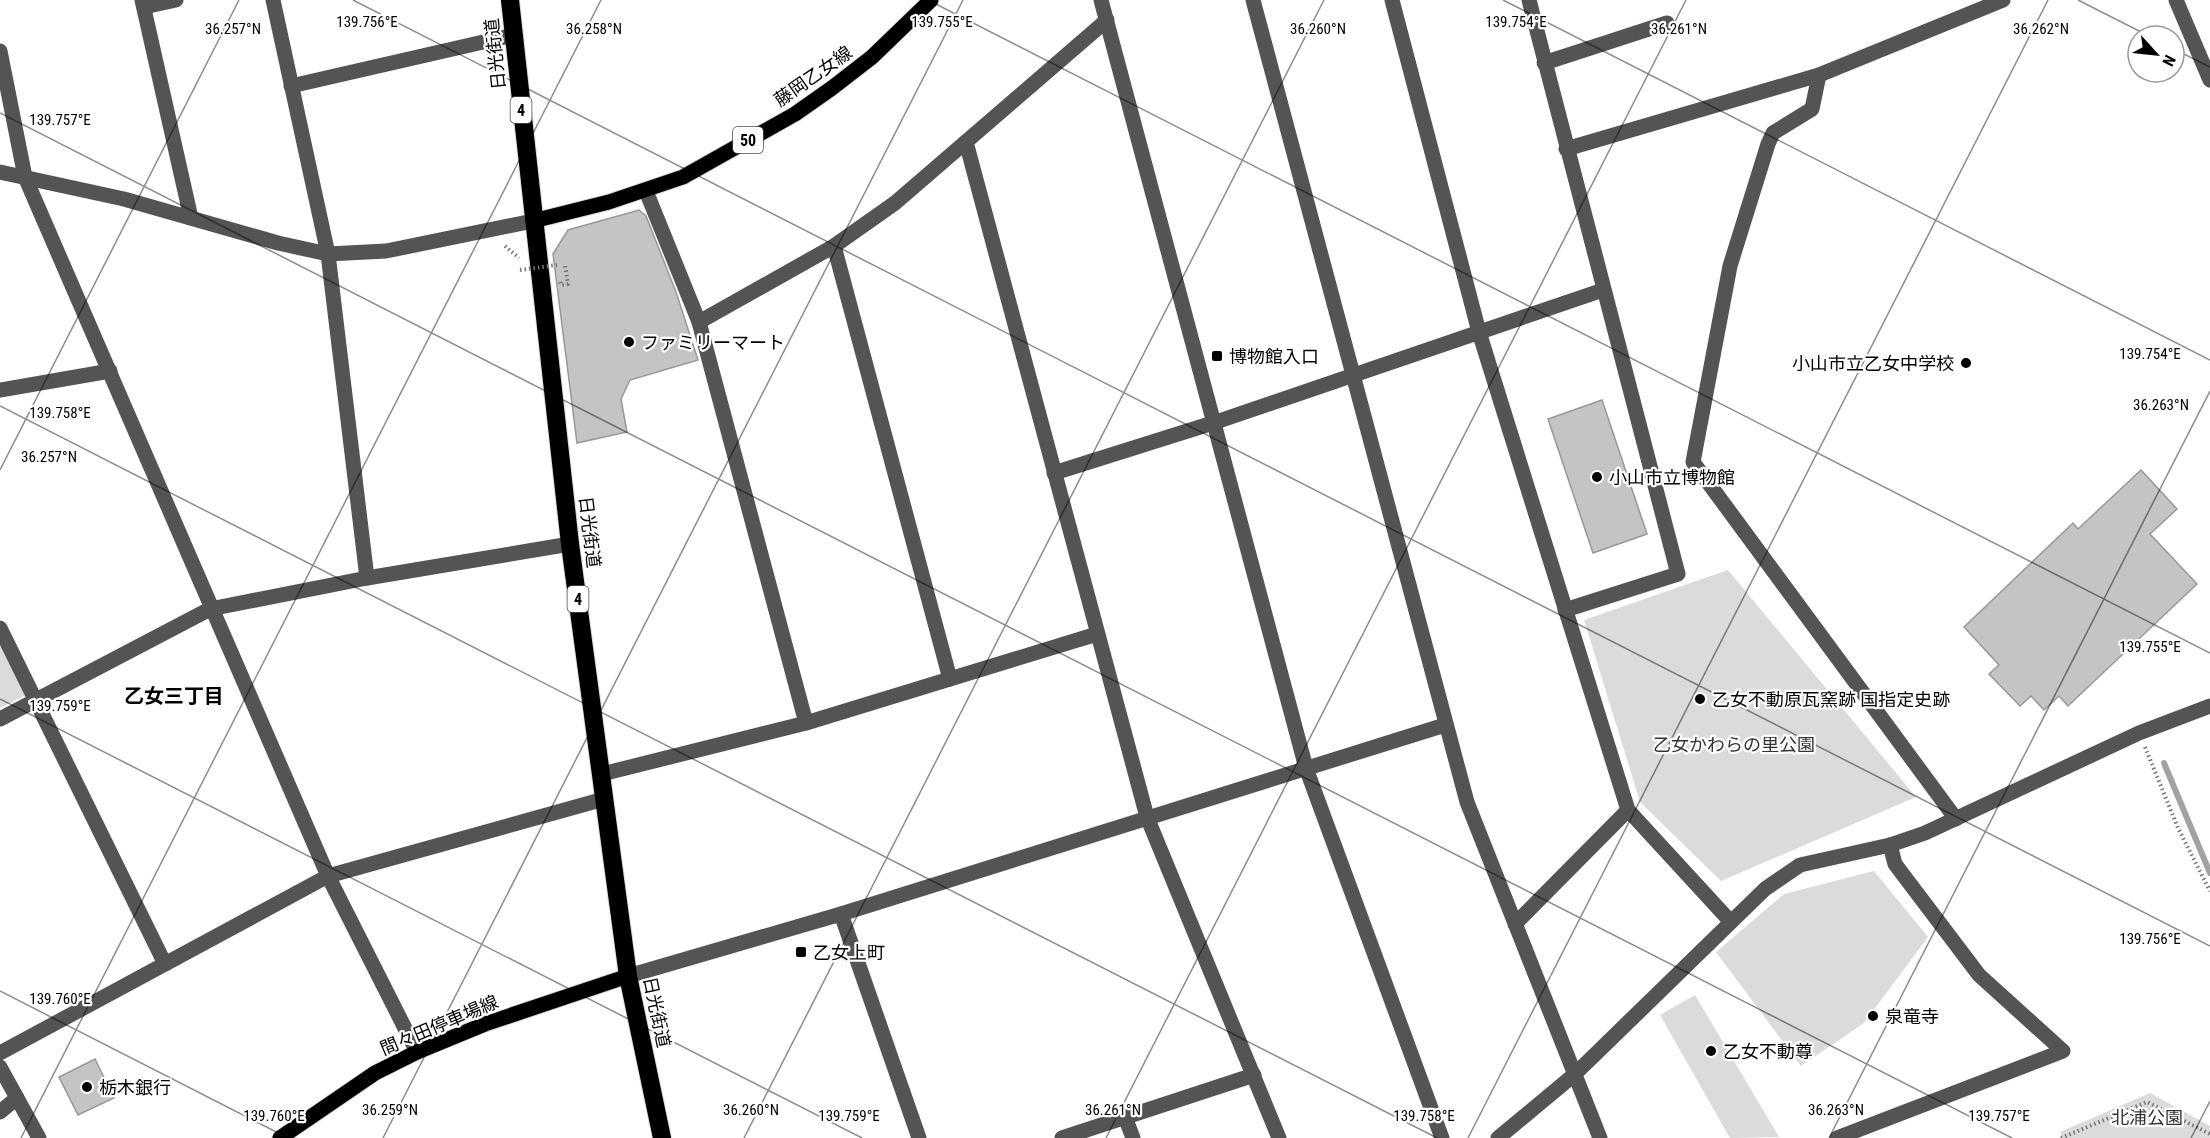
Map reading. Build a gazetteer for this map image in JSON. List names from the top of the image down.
{
  "streets": {
    "highway": ["日光街道", "4"],
    "main road": ["藤岡乙女線", "50", "間々田停車場線"]
  },
  "crossings": [
    ["日光街道", "藤岡乙女線"],
    ["日光街道", "間々田停車場線"]
  ],
  "districts": ["乙女三丁目"],
  "parks": ["乙女かわらの里公園", "北浦公園"],
  "places": {
    "other": [
      "ファミリーマート",
      "小山市立乙女中学校",
      "小山市立博物館",
      "乙女不動原瓦窯跡 国指定史跡",
      "泉竜寺",
      "乙女不動尊",
      "栃木銀行"
    ],
    "transit": ["博物館入口", "乙女上町"]
  },
  "north": "bottom right",
  "coordinates": [
    "139.756°E",
    "139.755°E",
    "139.754°E",
    "36.257°N",
    "36.258°N",
    "36.260°N",
    "36.261°N",
    "36.262°N",
    "139.757°E",
    "36.263°N",
    "139.758°E",
    "139.759°E",
    "139.760°E",
    "36.259°N"
  ]
}
